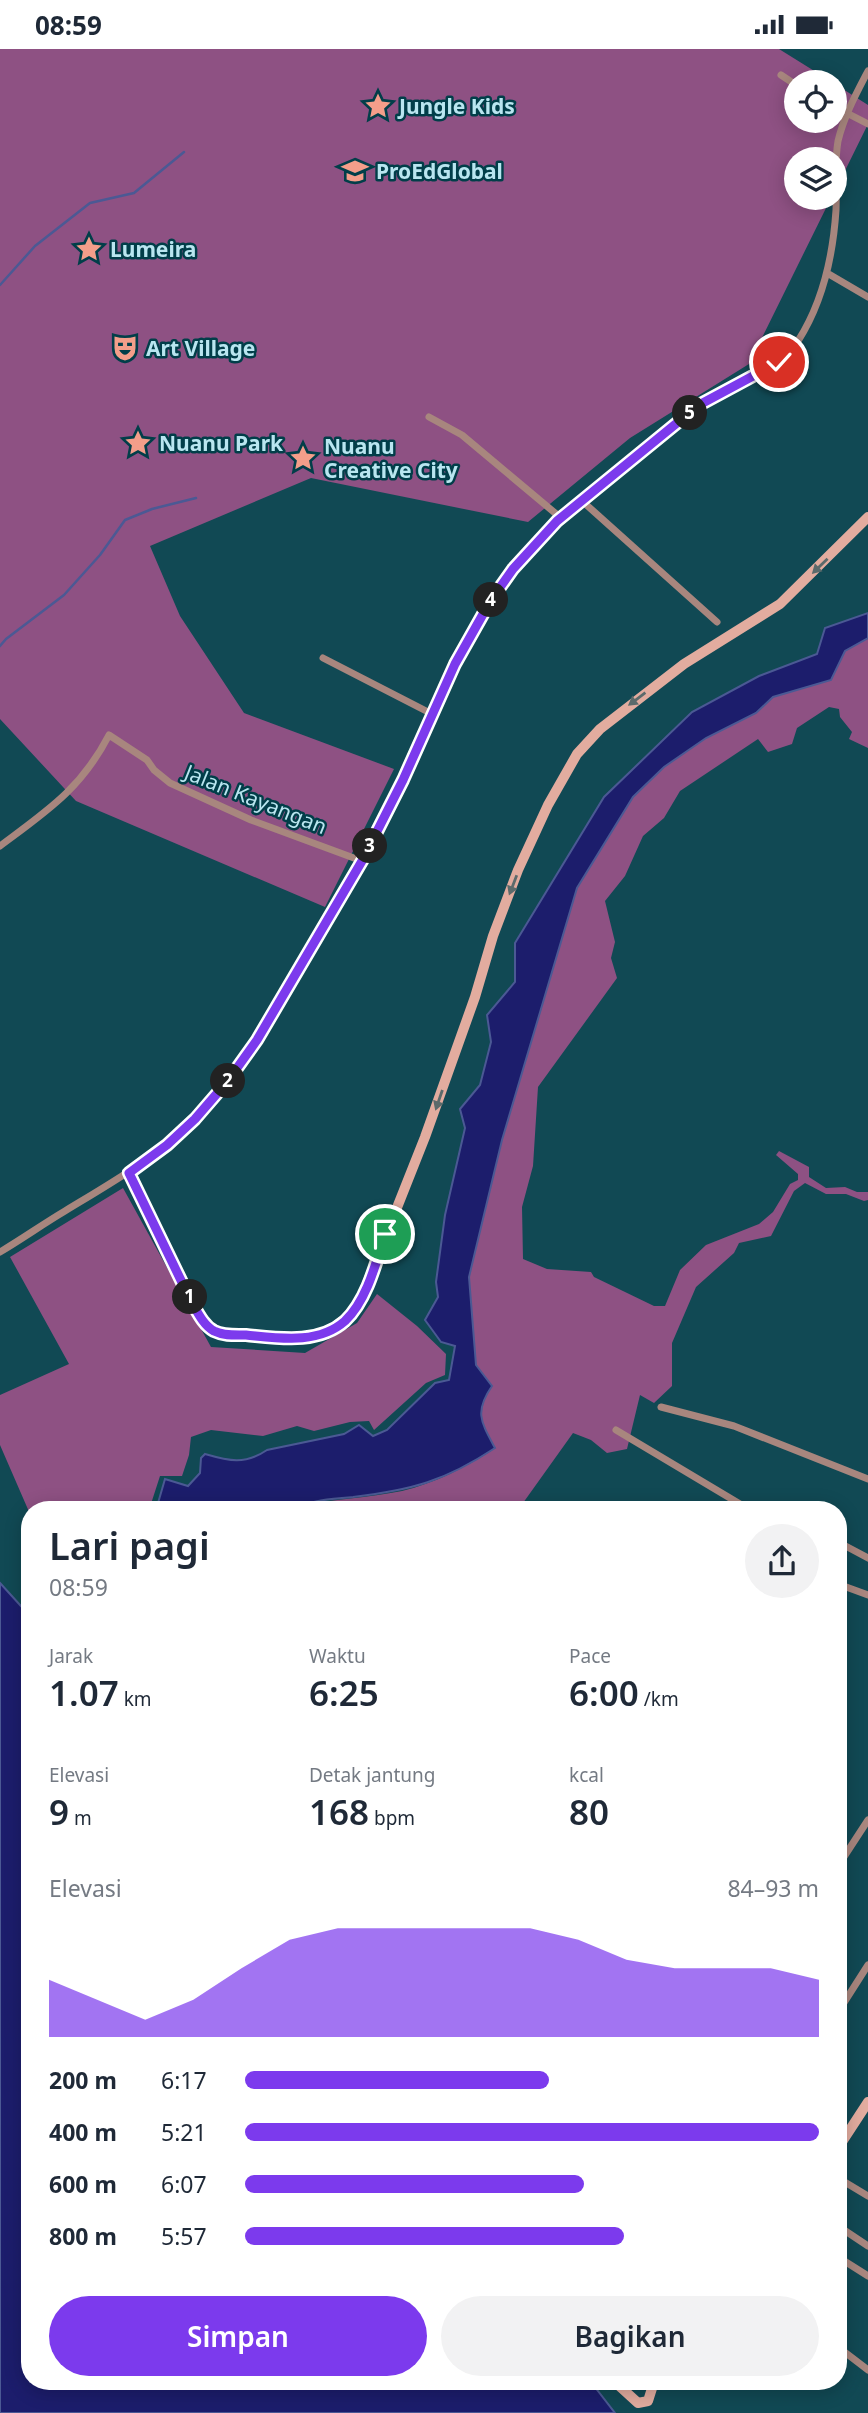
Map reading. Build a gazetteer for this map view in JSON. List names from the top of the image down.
{
  "streets": {
    "street": ["Jalan Kayangan"]
  },
  "places": {
    "place": [
      "Jungle Kids",
      "Lumeira",
      "Nuanu Park",
      "Nuanu Creative City"
    ],
    "school or university": ["ProEdGlobal"],
    "theatre": ["Art Village"]
  },
  "page": {
    "status": "08:59",
    "pins": [
      "5",
      "4",
      "3",
      "2",
      "1"
    ],
    "heading": ["Lari pagi", "08:59"],
    "stats": [
      ["Jarak", "1.07 km"],
      ["Waktu", "6:25"],
      ["Pace", "6:00 /km"],
      ["Elevasi", "9 m"],
      ["Detak jantung", "168 bpm"],
      ["kcal", "80"]
    ],
    "chart": ["Elevasi", "84–93 m"],
    "list": [
      {
        "name": "200 m",
        "note": "6:17"
      },
      {
        "name": "400 m",
        "note": "5:21"
      },
      {
        "name": "600 m",
        "note": "6:07"
      },
      {
        "name": "800 m",
        "note": "5:57"
      }
    ],
    "buttons": ["Simpan", "Bagikan"]
  }
}
